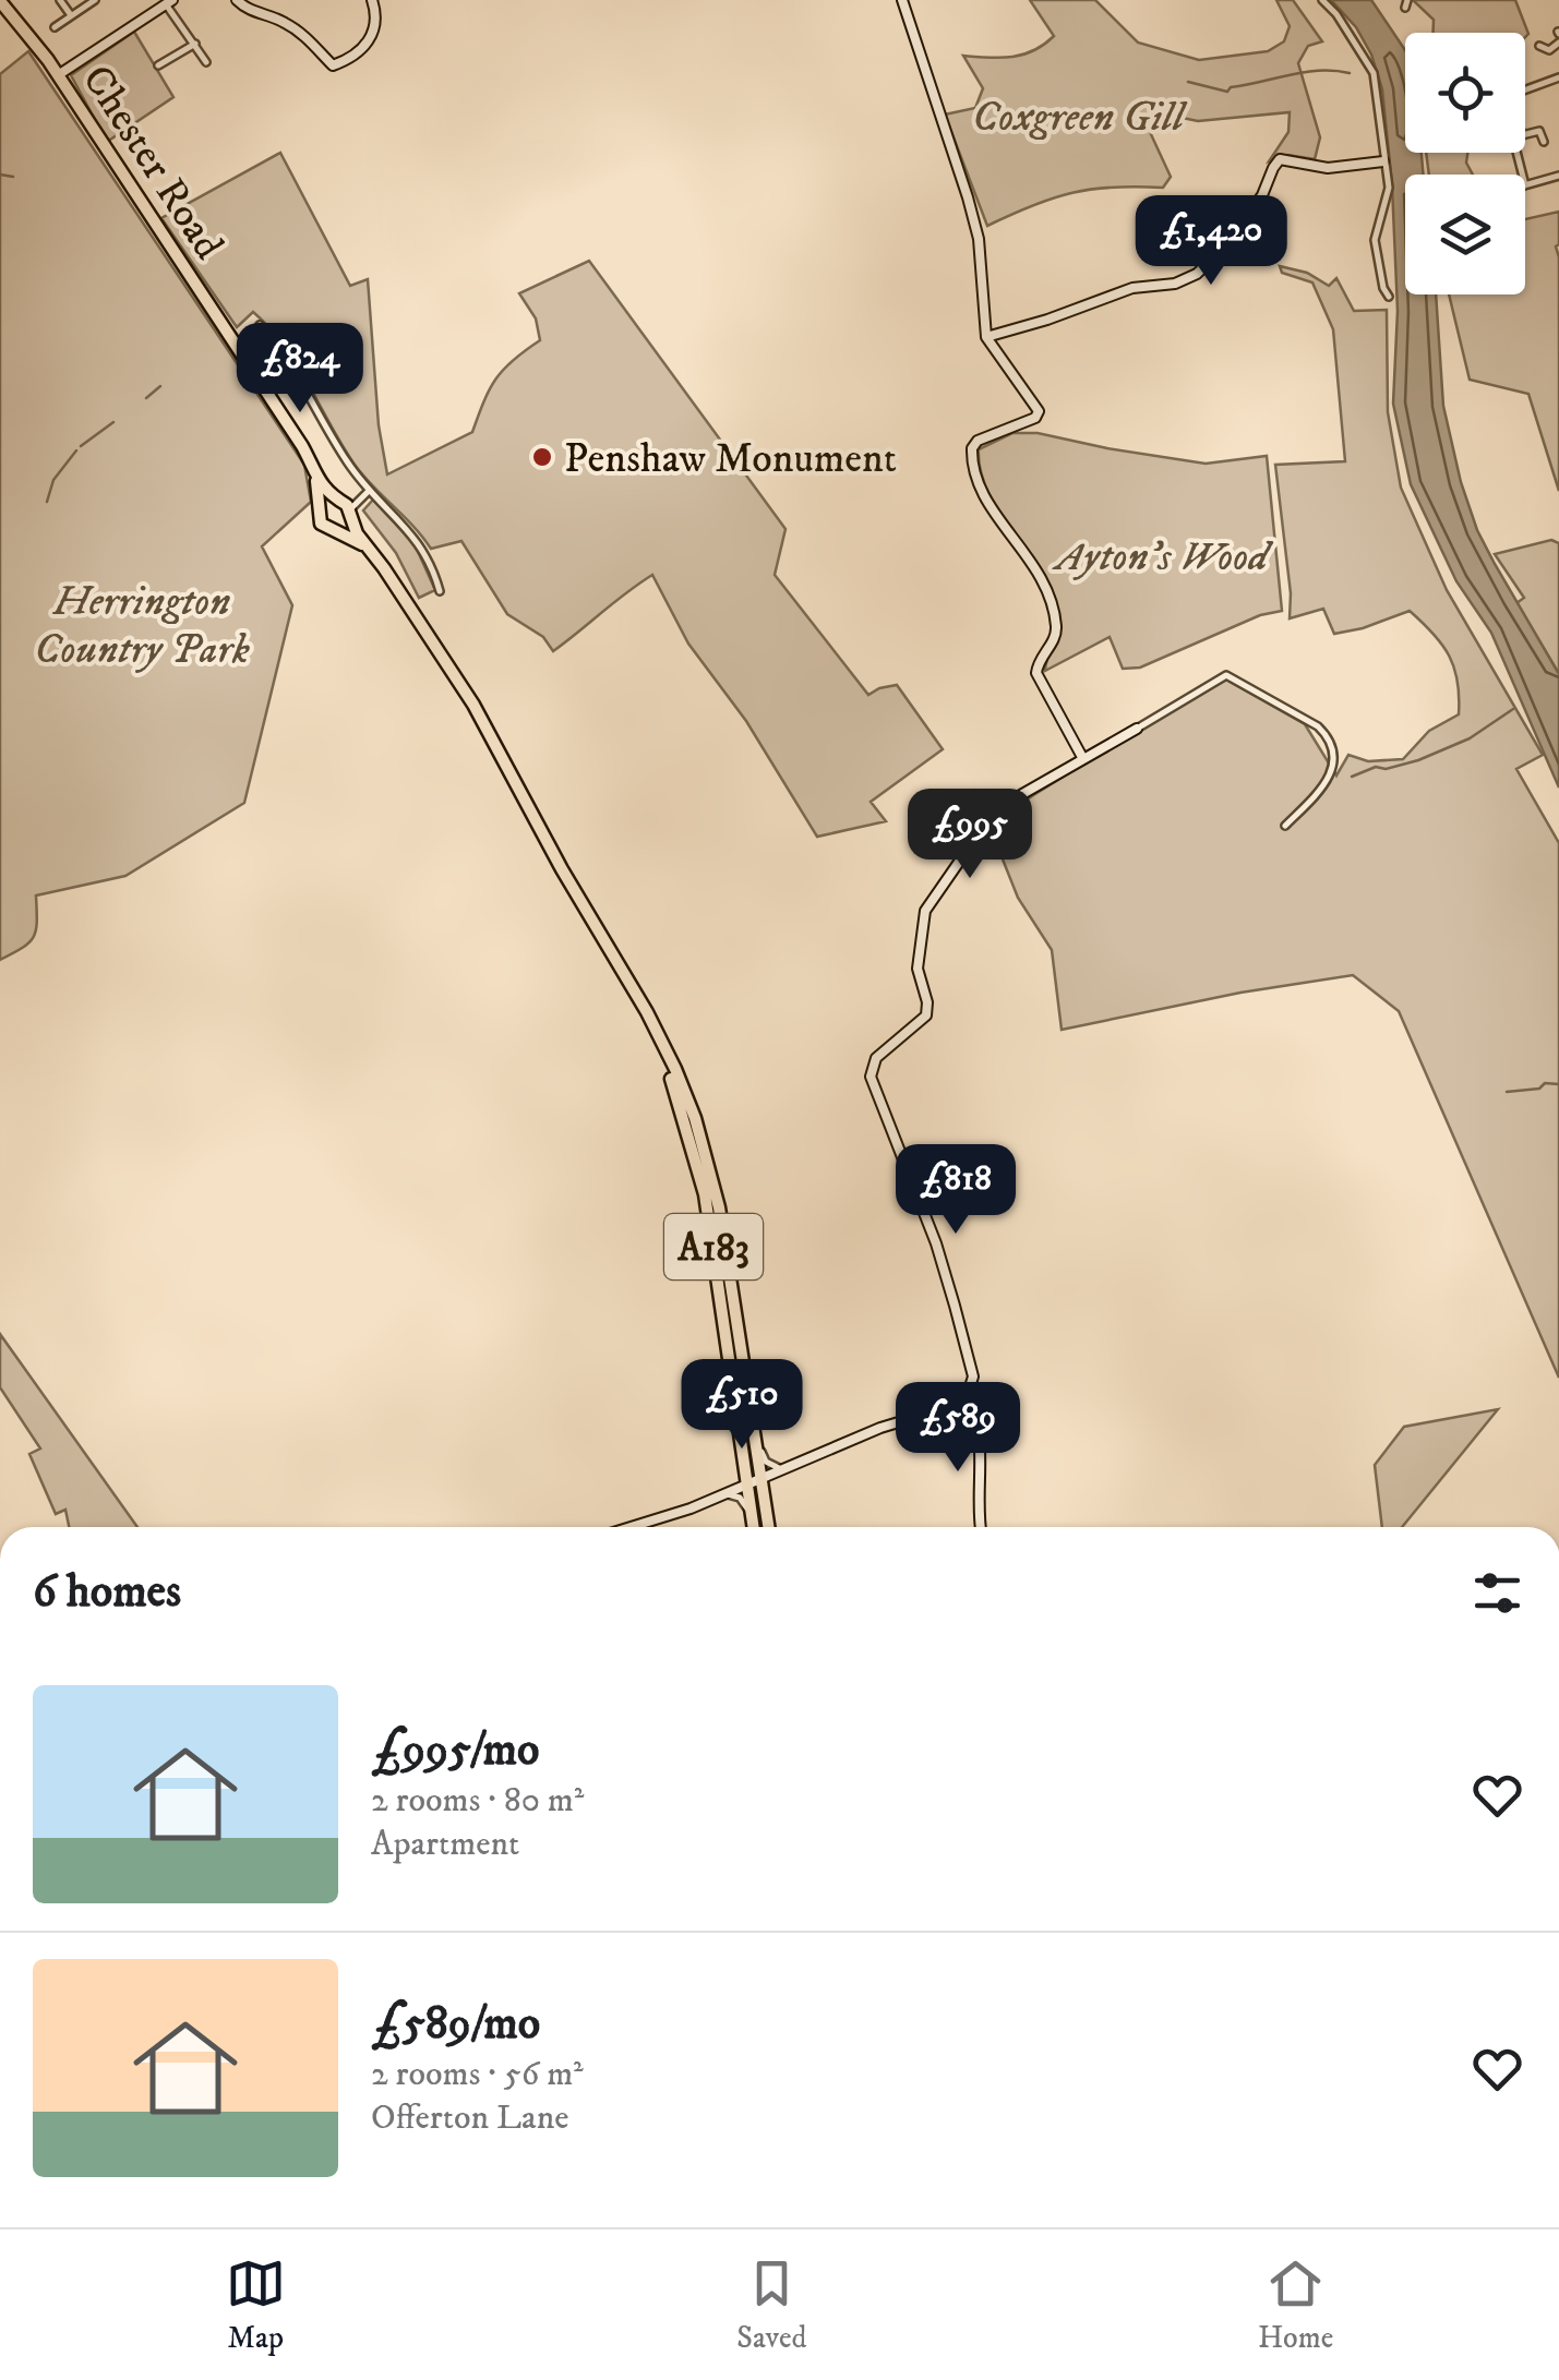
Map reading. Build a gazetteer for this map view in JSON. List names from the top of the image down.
{
  "streets": {
    "main road": ["Chester Road", "A183"]
  },
  "crossings": [
    ["Chester Road", "A183"]
  ],
  "parks": ["Coxgreen Gill", "Ayton's Wood", "Herrington Country Park"],
  "places": ["Penshaw Monument"],
  "page": {
    "price": [
      "£1,420",
      "£824",
      "£995",
      "£818",
      "£510",
      "£589"
    ],
    "heading": "6 homes",
    "list": [
      {
        "name": "£995/mo",
        "note": "2 rooms · 80 m² · Apartment"
      },
      {
        "name": "£589/mo",
        "note": "2 rooms · 56 m² · Offerton Lane"
      }
    ],
    "tabs": ["Map", "Saved", "Home"]
  }
}
